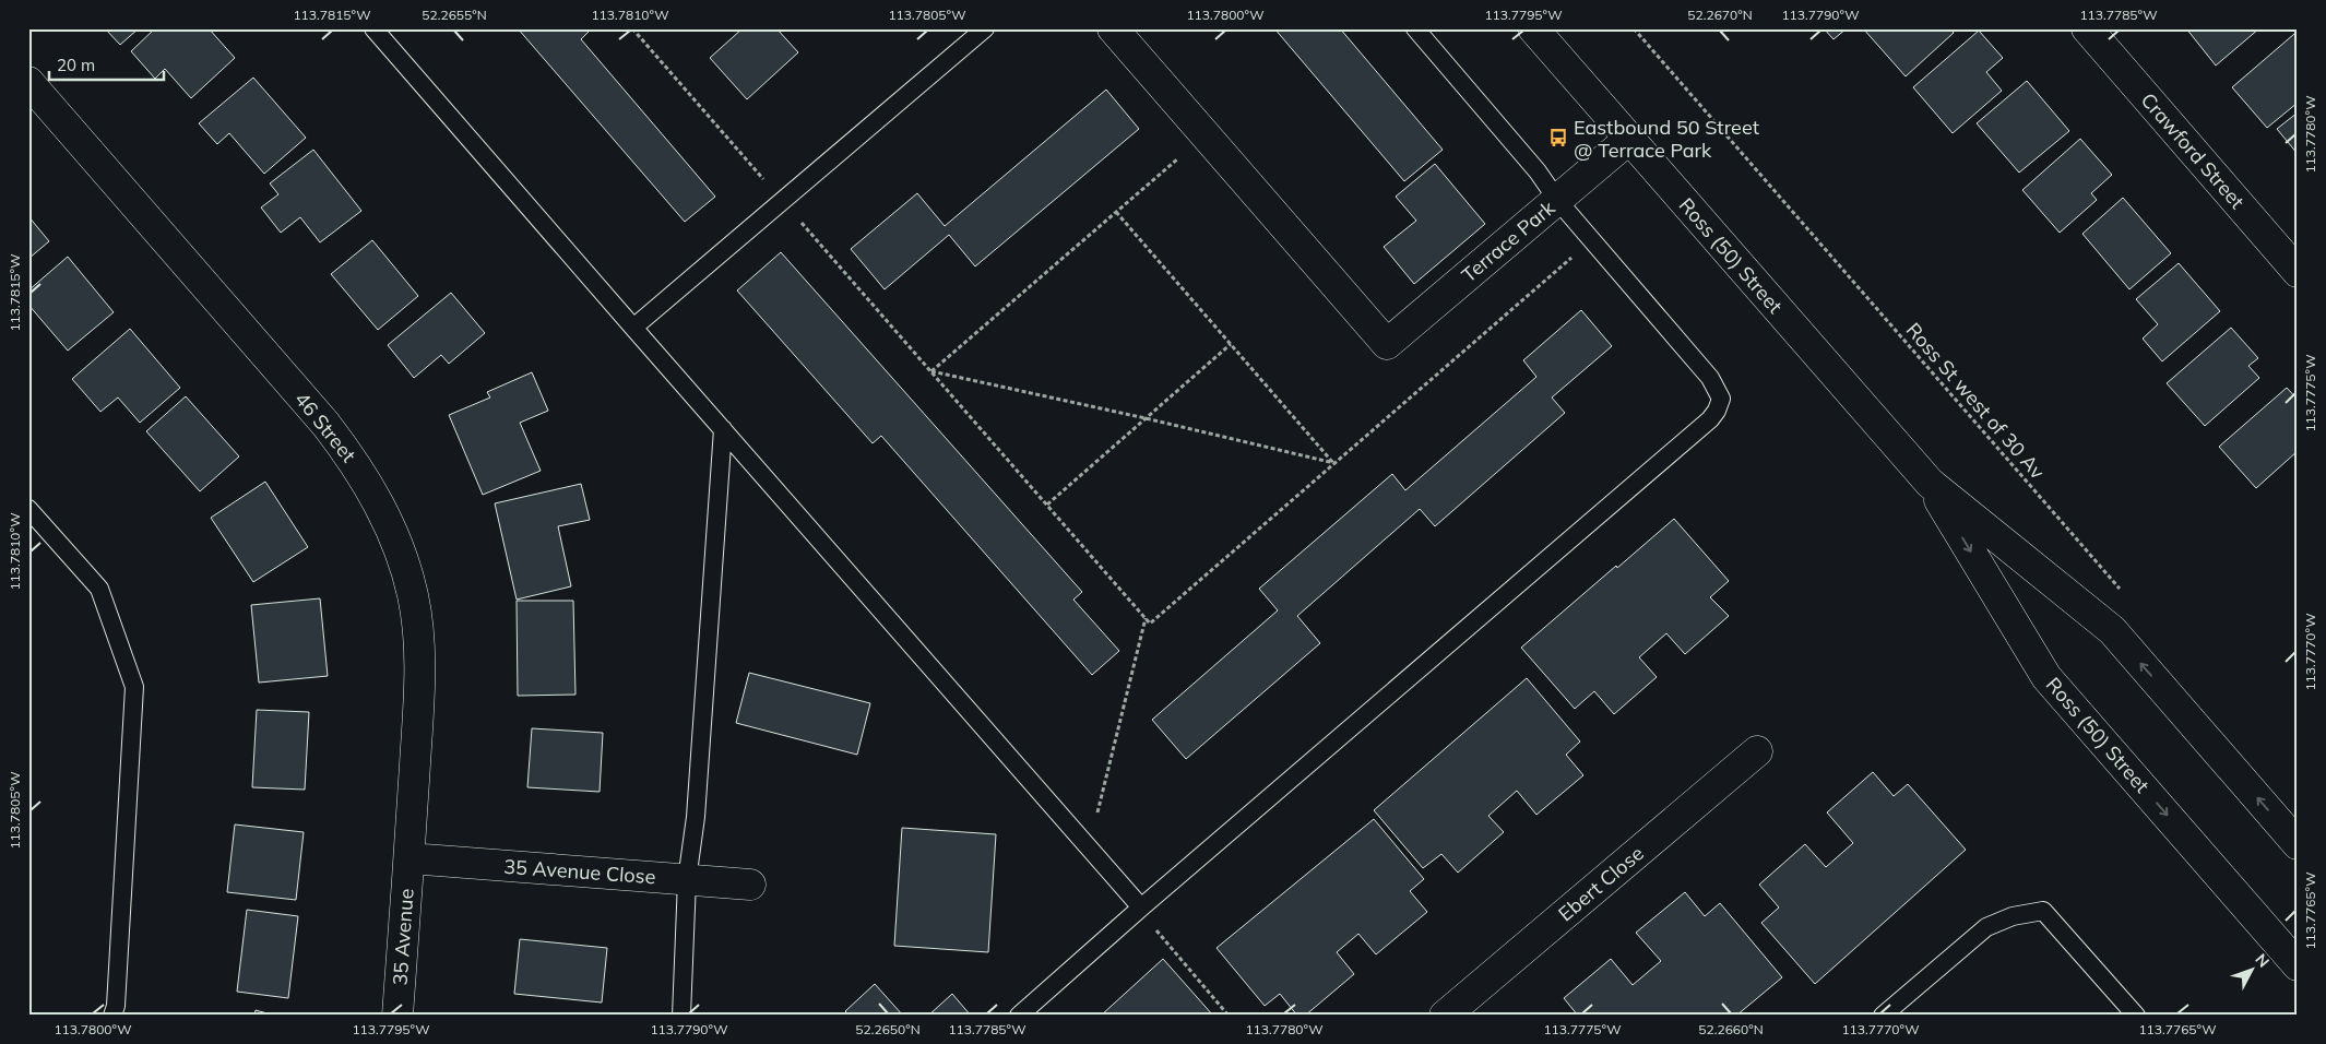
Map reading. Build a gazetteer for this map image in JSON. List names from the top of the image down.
{
  "streets": {
    "street": [
      "Crawford Street",
      "Terrace Park",
      "Ross (50) Street",
      "46 Street",
      "35 Avenue Close",
      "Ebert Close",
      "35 Avenue"
    ],
    "path": ["Ross St west of 30 Av"]
  },
  "crossings": [
    ["Terrace Park", "Ross (50) Street"],
    ["46 Street", "35 Avenue Close"],
    ["46 Street", "35 Avenue"],
    ["35 Avenue Close", "35 Avenue"]
  ],
  "places": {
    "bus stop": ["Eastbound 50 Street @ Terrace Park"]
  },
  "scale_bar": "20 m",
  "north": "top right",
  "coordinates": [
    "113.7815°W",
    "52.2655°N",
    "113.7810°W",
    "113.7805°W",
    "113.7800°W",
    "113.7795°W",
    "52.2670°N",
    "113.7790°W",
    "113.7785°W",
    "113.7780°W",
    "113.7775°W",
    "113.7770°W",
    "113.7765°W",
    "52.2650°N",
    "52.2660°N"
  ]
}
